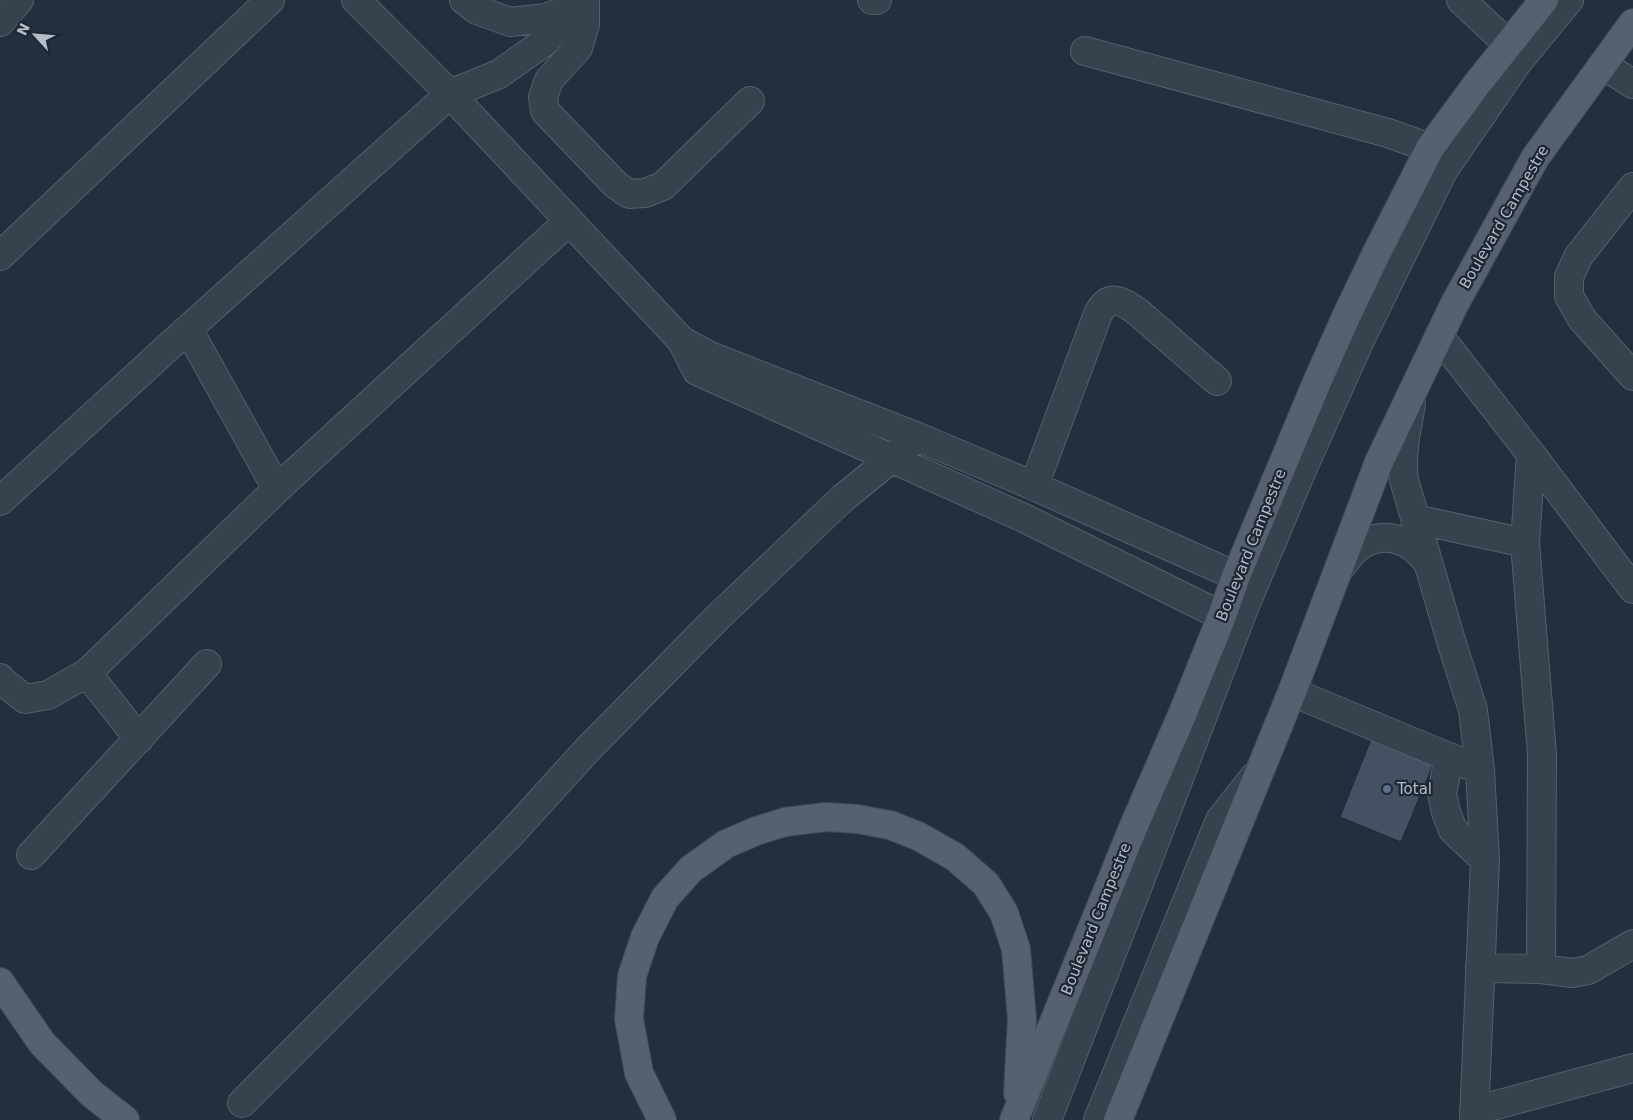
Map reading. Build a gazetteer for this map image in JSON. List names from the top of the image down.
{
  "streets": {
    "main road": ["Boulevard Campestre"]
  },
  "places": ["Total"],
  "north": "top left"
}
